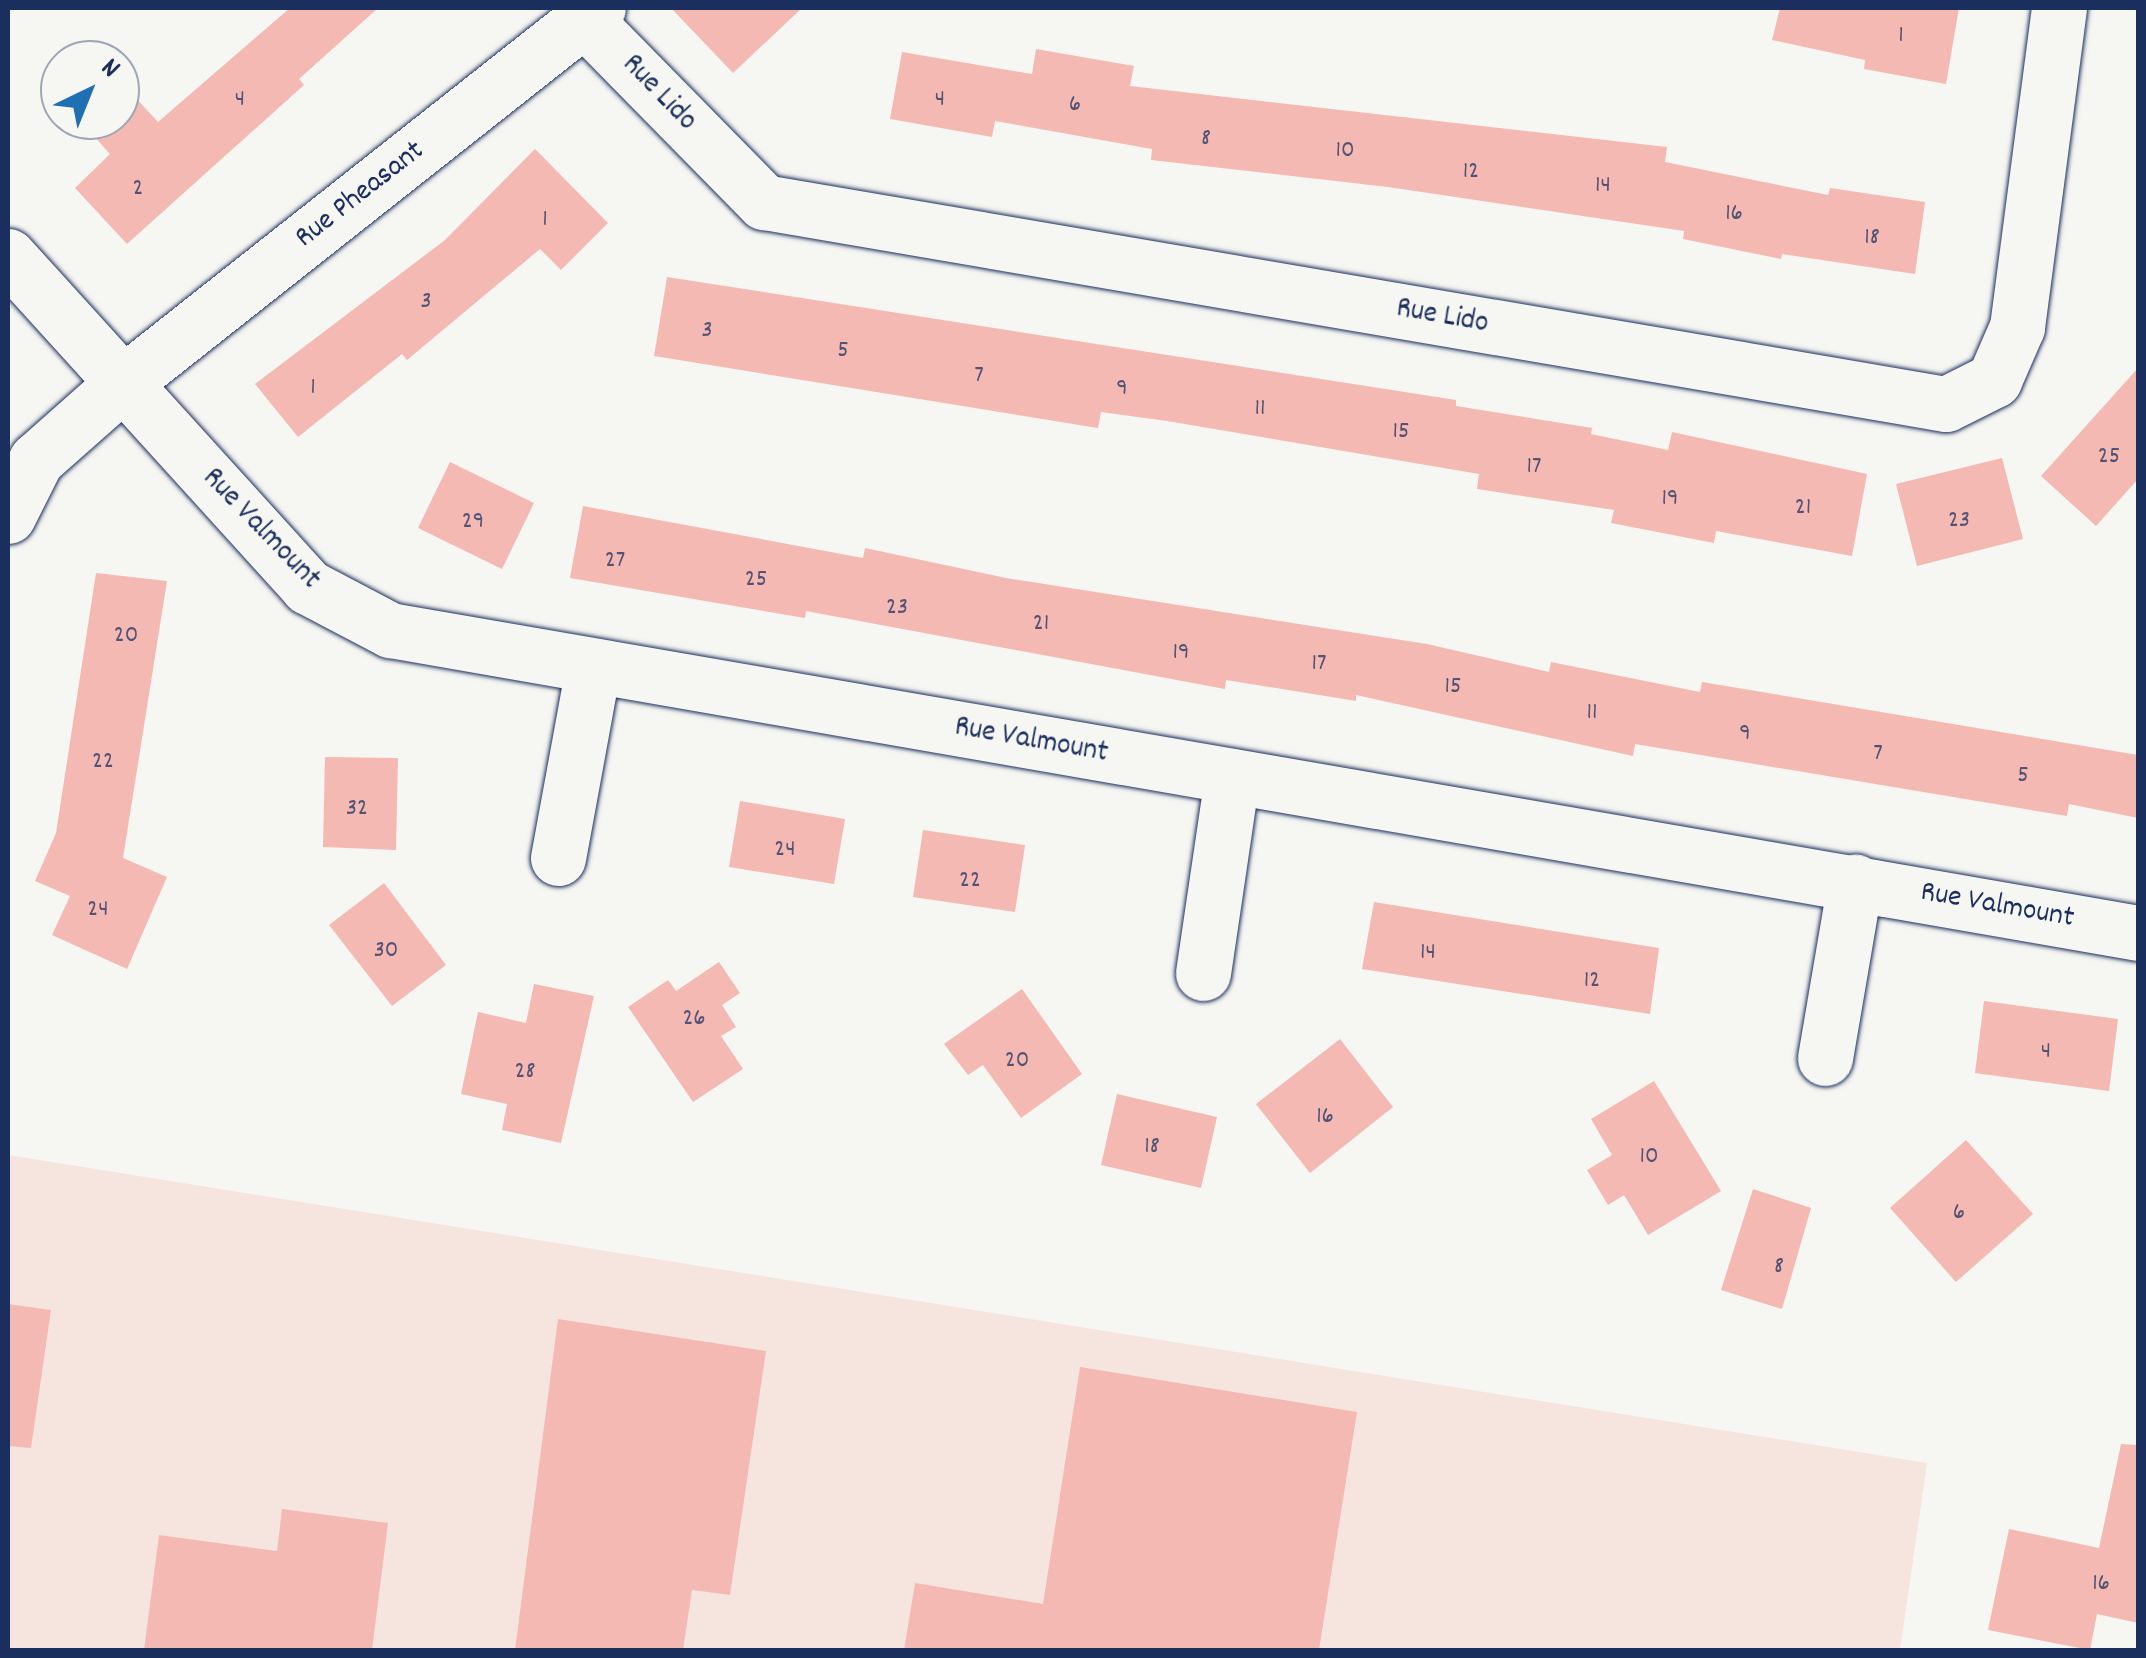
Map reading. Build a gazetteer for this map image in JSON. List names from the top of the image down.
{
  "streets": {
    "street": ["Rue Lido", "Rue Pheasant", "Rue Valmount"]
  },
  "crossings": [
    ["Rue Lido", "Rue Pheasant"],
    ["Rue Pheasant", "Rue Valmount"]
  ],
  "house_numbers": [
    "1",
    "4",
    "4",
    "6",
    "8",
    "10",
    "12",
    "14",
    "2",
    "16",
    "1",
    "18",
    "3",
    "3",
    "5",
    "7",
    "1",
    "9",
    "11",
    "15",
    "25",
    "17",
    "19",
    "21",
    "23",
    "29",
    "27",
    "25",
    "23",
    "21",
    "20",
    "19",
    "17",
    "15",
    "11",
    "9",
    "7",
    "22",
    "5",
    "32",
    "24",
    "22",
    "24",
    "30",
    "14",
    "12",
    "26",
    "4",
    "20",
    "28",
    "16",
    "18",
    "10",
    "6",
    "8",
    "16"
  ],
  "north": "top right"
}
